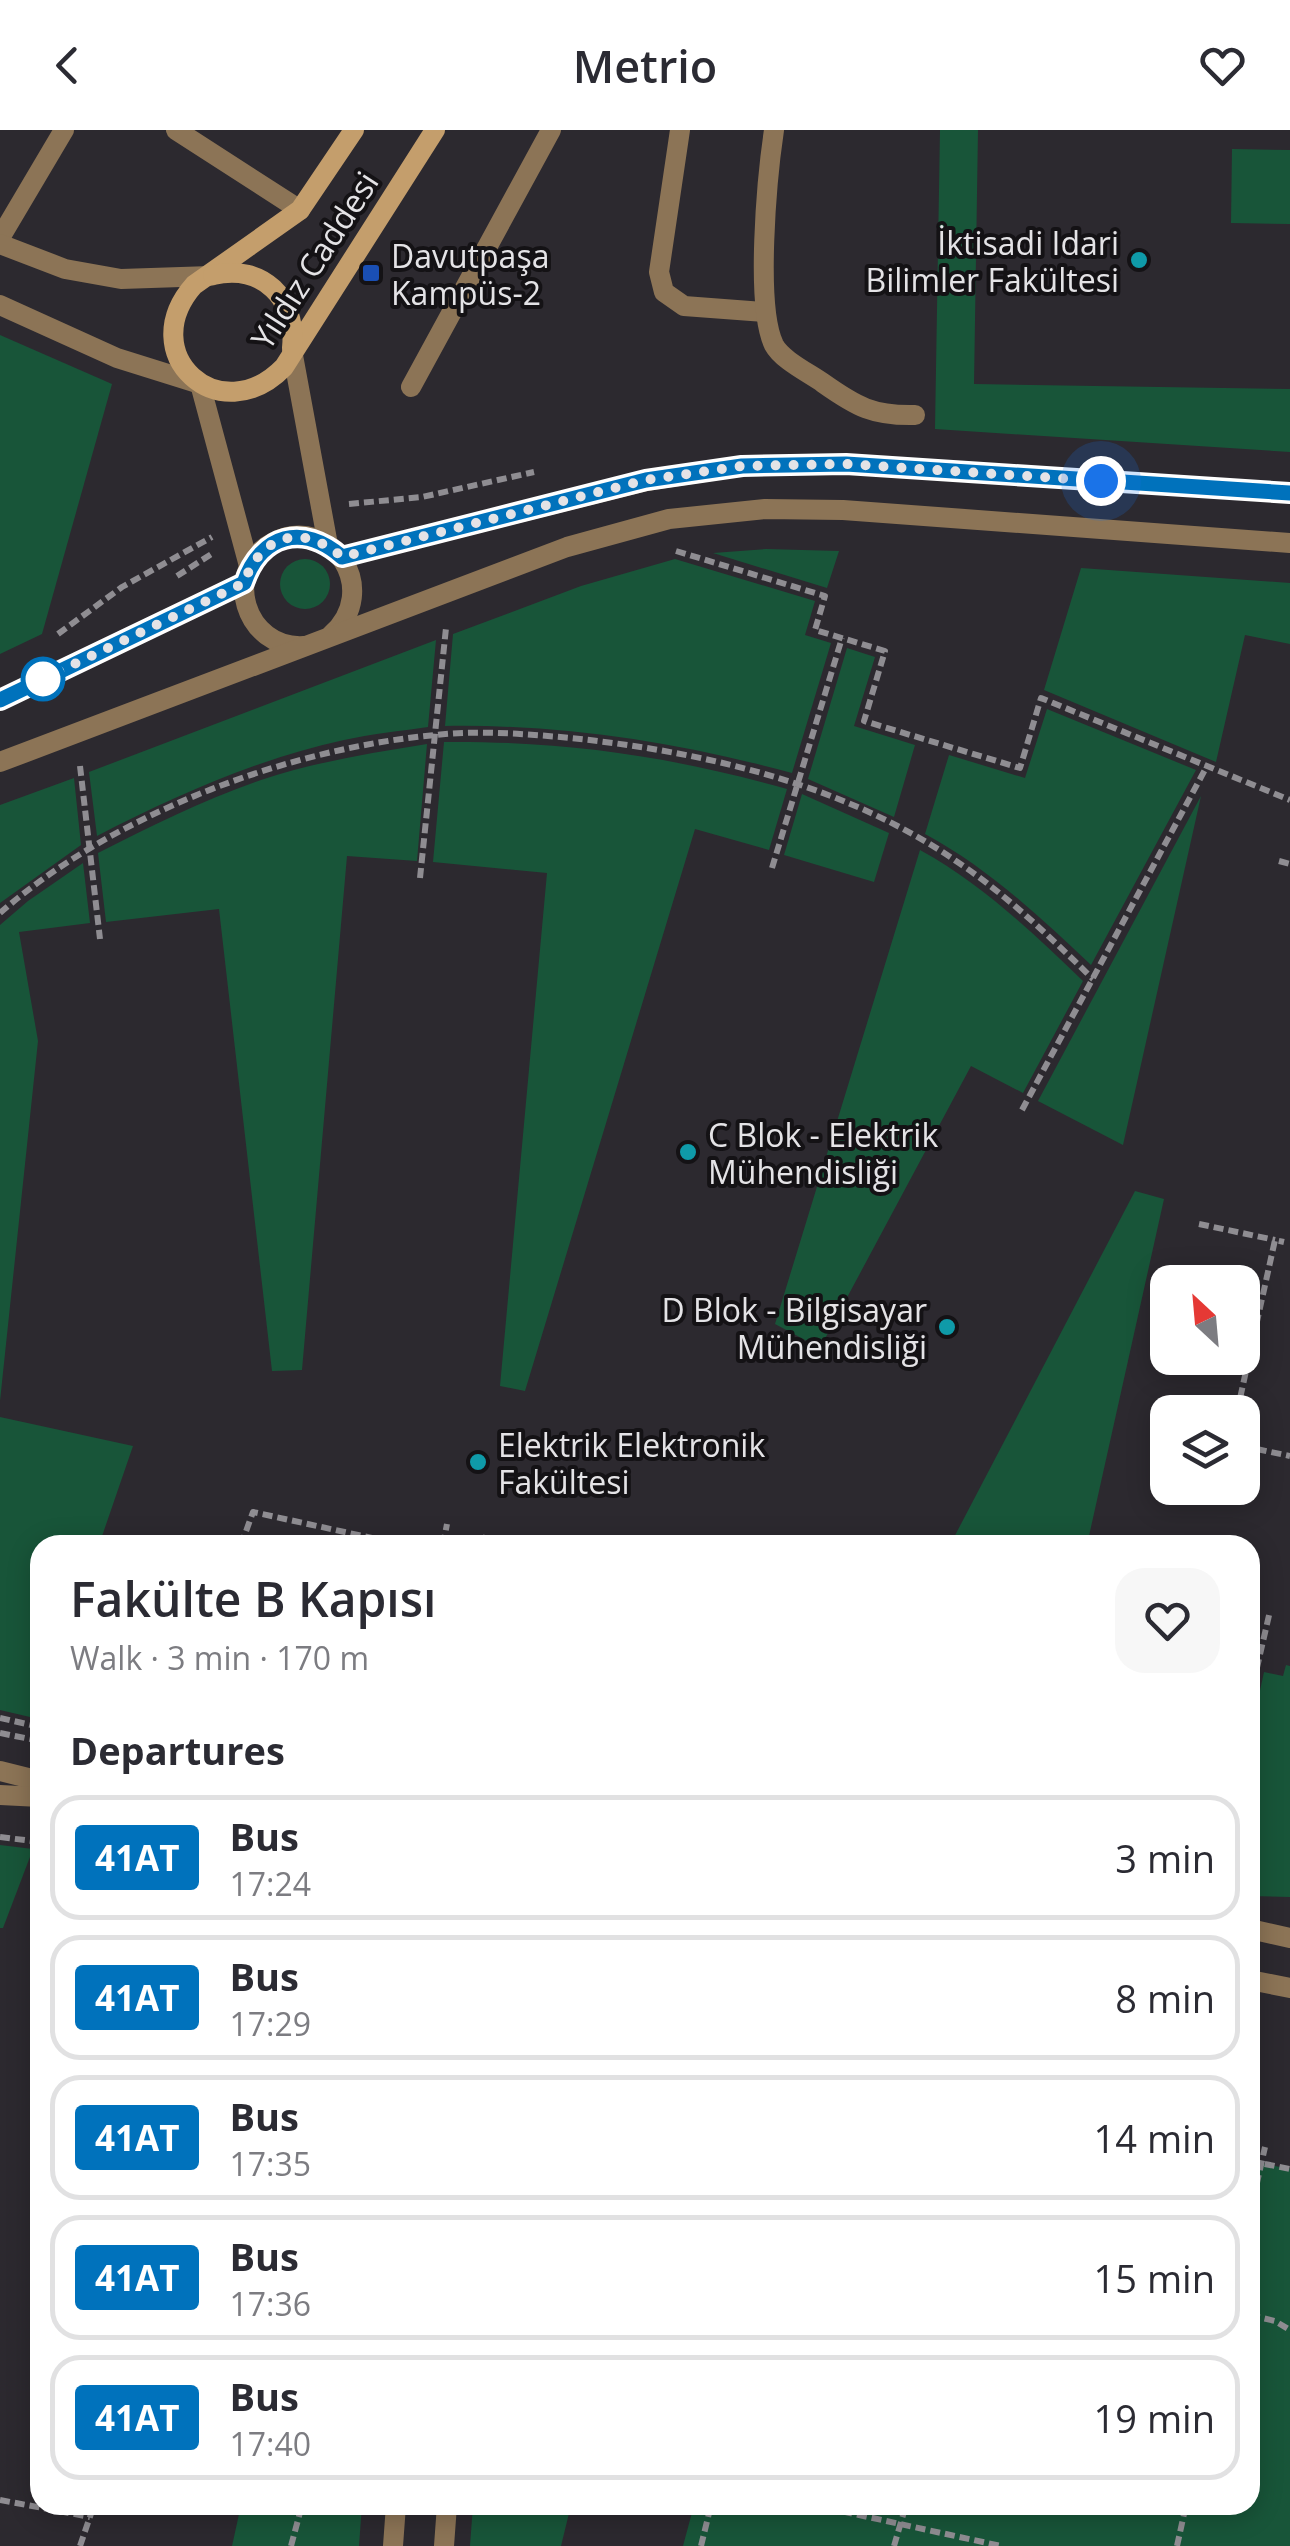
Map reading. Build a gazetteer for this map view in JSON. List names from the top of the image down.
{
  "streets": {
    "main road": ["Yıldız Caddesi"]
  },
  "places": {
    "other": [
      "İktisadi Idari Bilimler Fakültesi",
      "C Blok - Elektrik Mühendisliği",
      "D Blok - Bilgisayar Mühendisliği",
      "Elektrik Elektronik Fakültesi"
    ],
    "transit": ["Davutpaşa Kampüs-2"]
  },
  "lines": ["bus line 41AT"],
  "north": "top left",
  "page": {
    "header": "Metrio",
    "heading": [
      ["Fakülte B Kapısı", "Walk · 3 min · 170 m"],
      "Departures"
    ],
    "list": [
      {
        "mark": "41AT",
        "name": "Bus",
        "note": "17:24",
        "value": "3 min"
      },
      {
        "mark": "41AT",
        "name": "Bus",
        "note": "17:29",
        "value": "8 min"
      },
      {
        "mark": "41AT",
        "name": "Bus",
        "note": "17:35",
        "value": "14 min"
      },
      {
        "mark": "41AT",
        "name": "Bus",
        "note": "17:36",
        "value": "15 min"
      },
      {
        "mark": "41AT",
        "name": "Bus",
        "note": "17:40",
        "value": "19 min"
      }
    ]
  }
}
